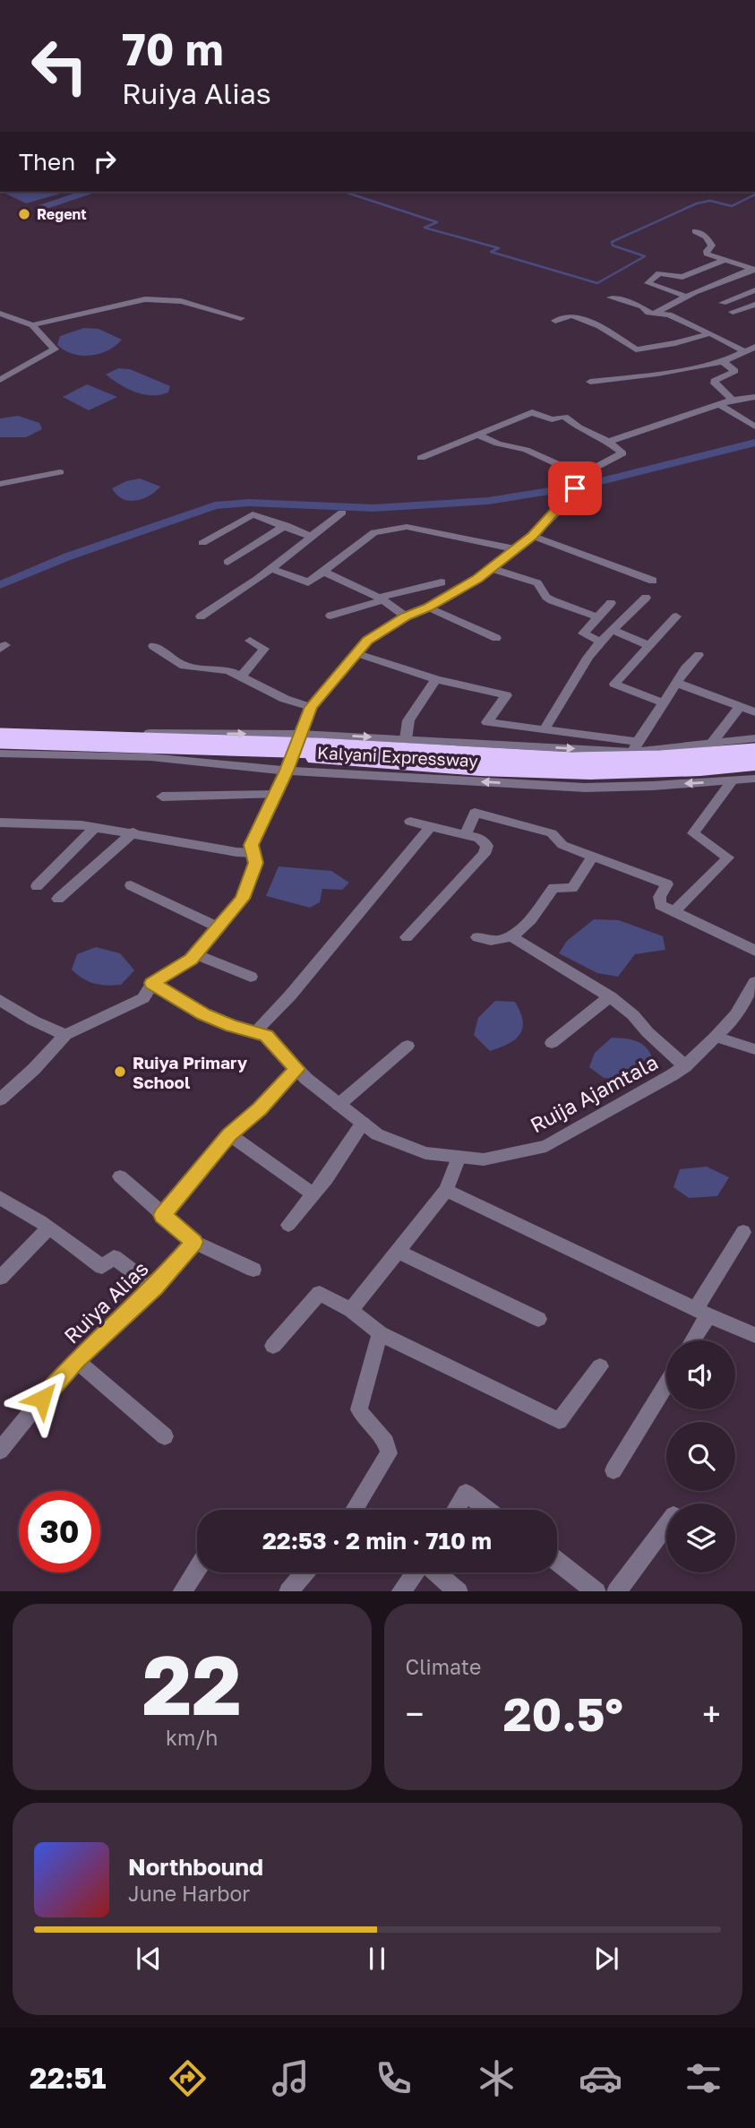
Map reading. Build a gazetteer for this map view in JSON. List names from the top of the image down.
{
  "streets": {
    "highway": ["Kalyani Expressway"],
    "street": ["Ruija Ajamtala", "Ruiya Alias"]
  },
  "places": ["Regent", "Ruiya Primary School"],
  "page": {
    "turn": ["70 m", "Ruiya Alias"],
    "then": "Then",
    "limit": "30",
    "trip": "22:53 · 2 min · 710 m",
    "tile": [
      ["22", "km/h"],
      "Climate"
    ],
    "heat": ["−", "20.5°", "+"],
    "song": ["Northbound", "June Harbor"],
    "tabs": "22:51"
  }
}
